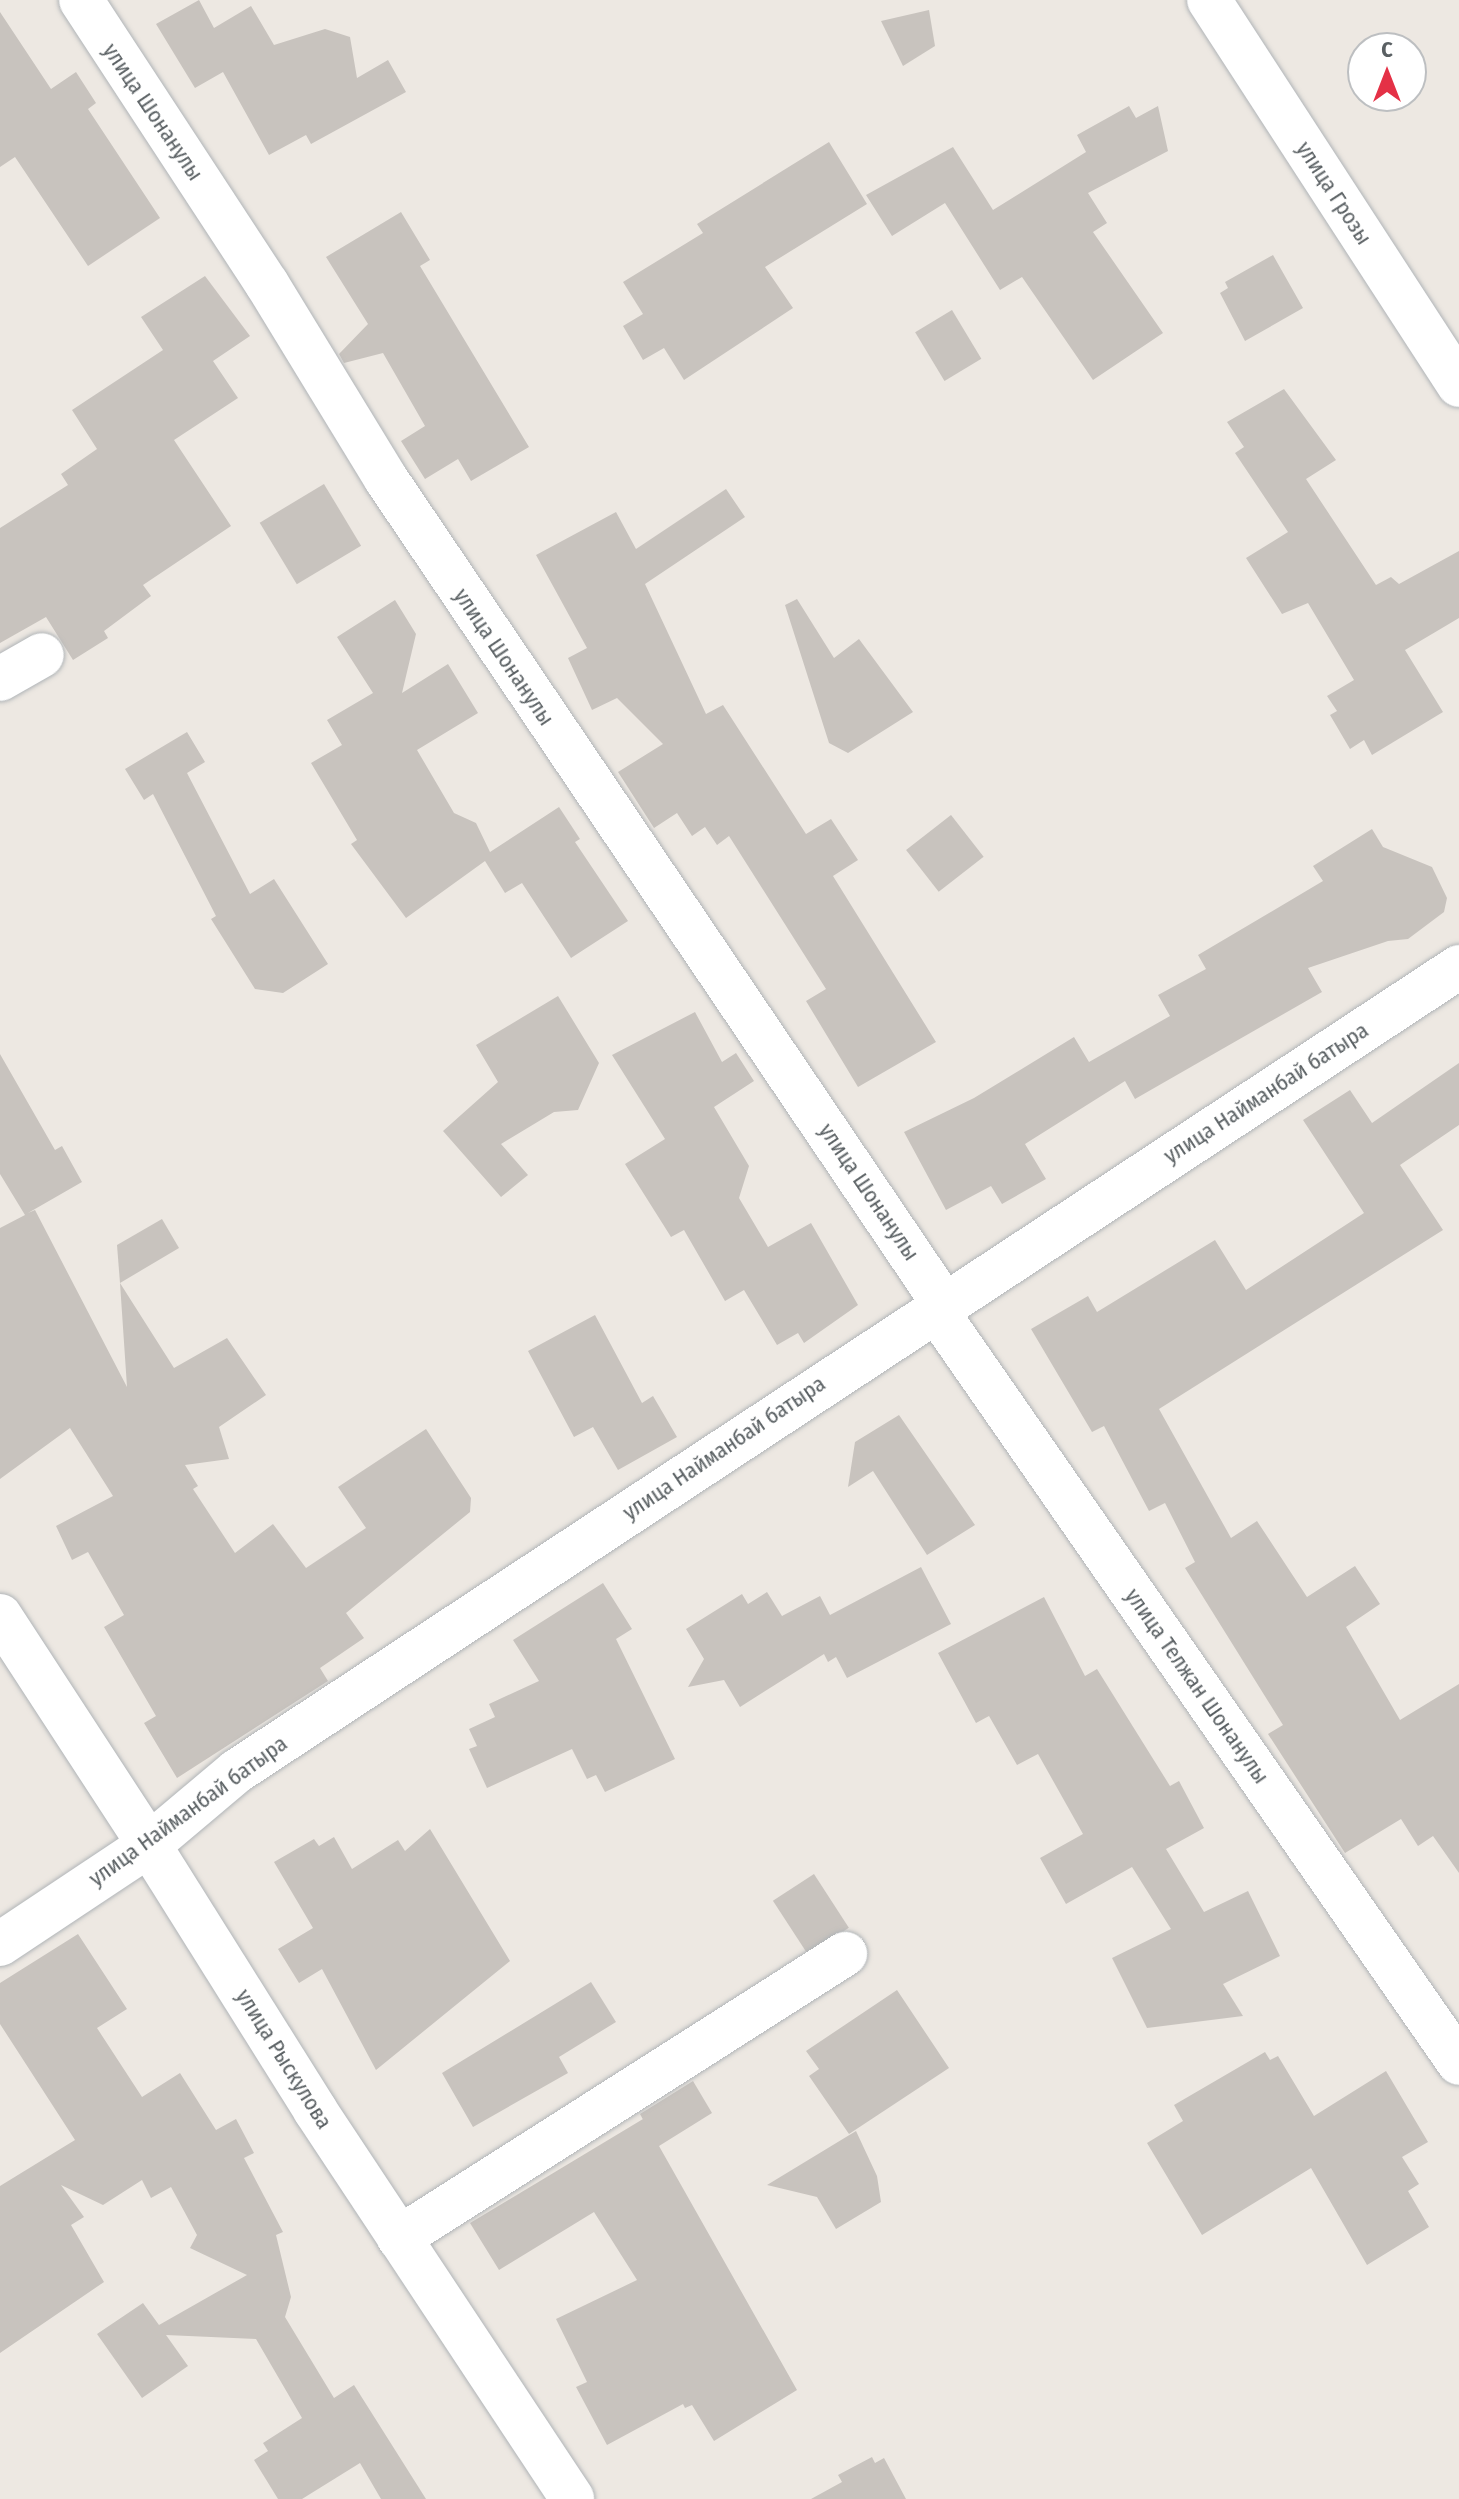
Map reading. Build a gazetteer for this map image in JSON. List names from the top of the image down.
{
  "streets": {
    "street": [
      "улица Шонанулы",
      "улица Грозы",
      "улица Найманбай батыра",
      "улица Телжан Шонанулы",
      "улица Рыскулова"
    ]
  },
  "crossings": [
    ["улица Шонанулы", "улица Найманбай батыра"],
    ["улица Шонанулы", "улица Телжан Шонанулы"],
    ["улица Найманбай батыра", "улица Телжан Шонанулы"],
    ["улица Найманбай батыра", "улица Рыскулова"]
  ],
  "north": "top"
}
